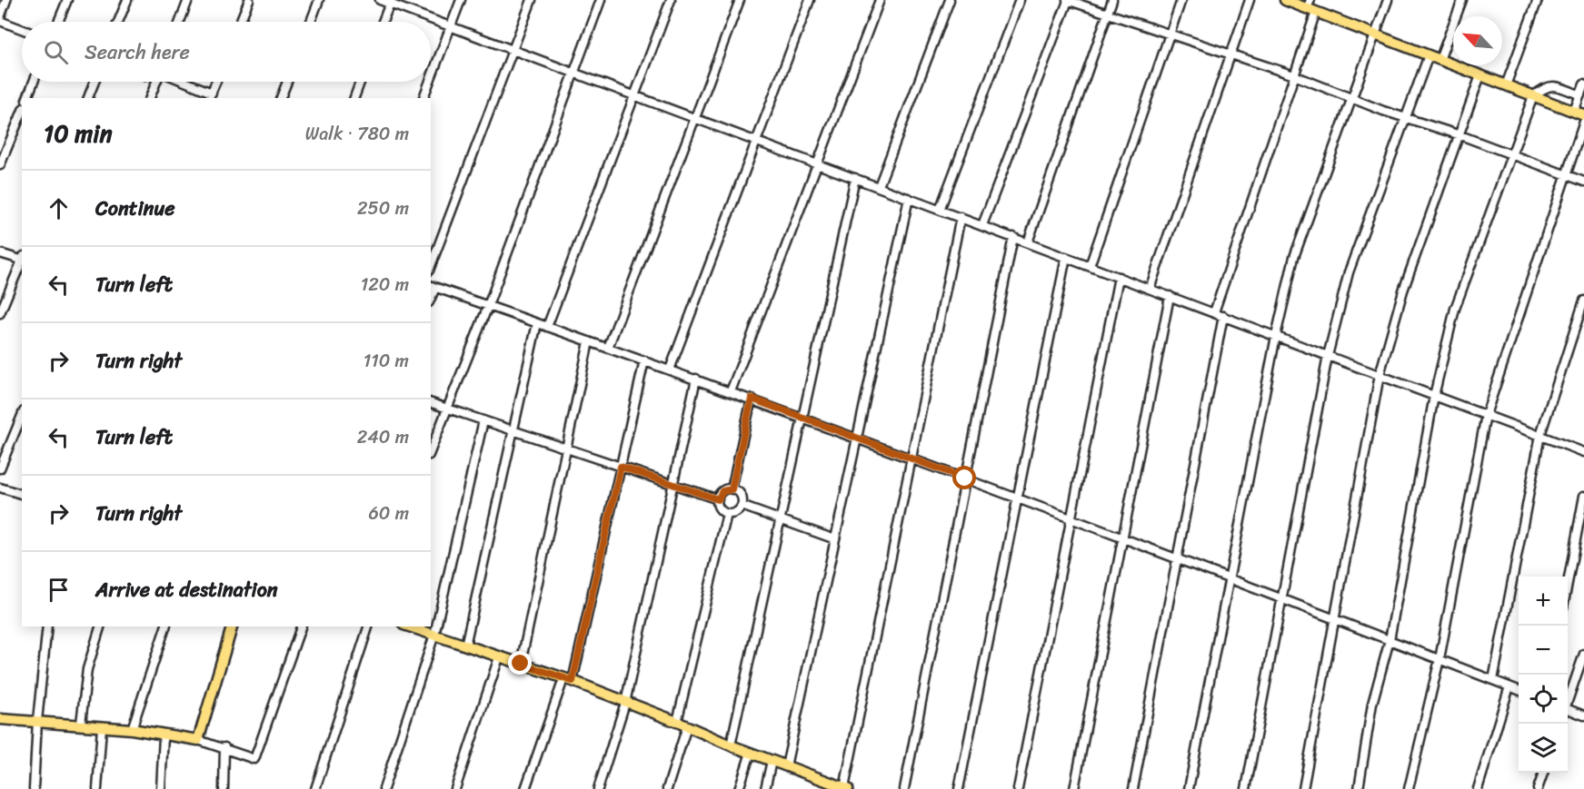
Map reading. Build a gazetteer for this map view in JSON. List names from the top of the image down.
{
  "north": "top left",
  "page": {
    "search": "Search here",
    "heading": ["10 min", "Walk · 780 m"],
    "list": [
      ["Continue", "250 m"],
      ["Turn left", "120 m"],
      ["Turn right", "110 m"],
      ["Turn left", "240 m"],
      ["Turn right", "60 m"],
      "Arrive at destination"
    ],
    "map_buttons": ["+", "−"]
  }
}
